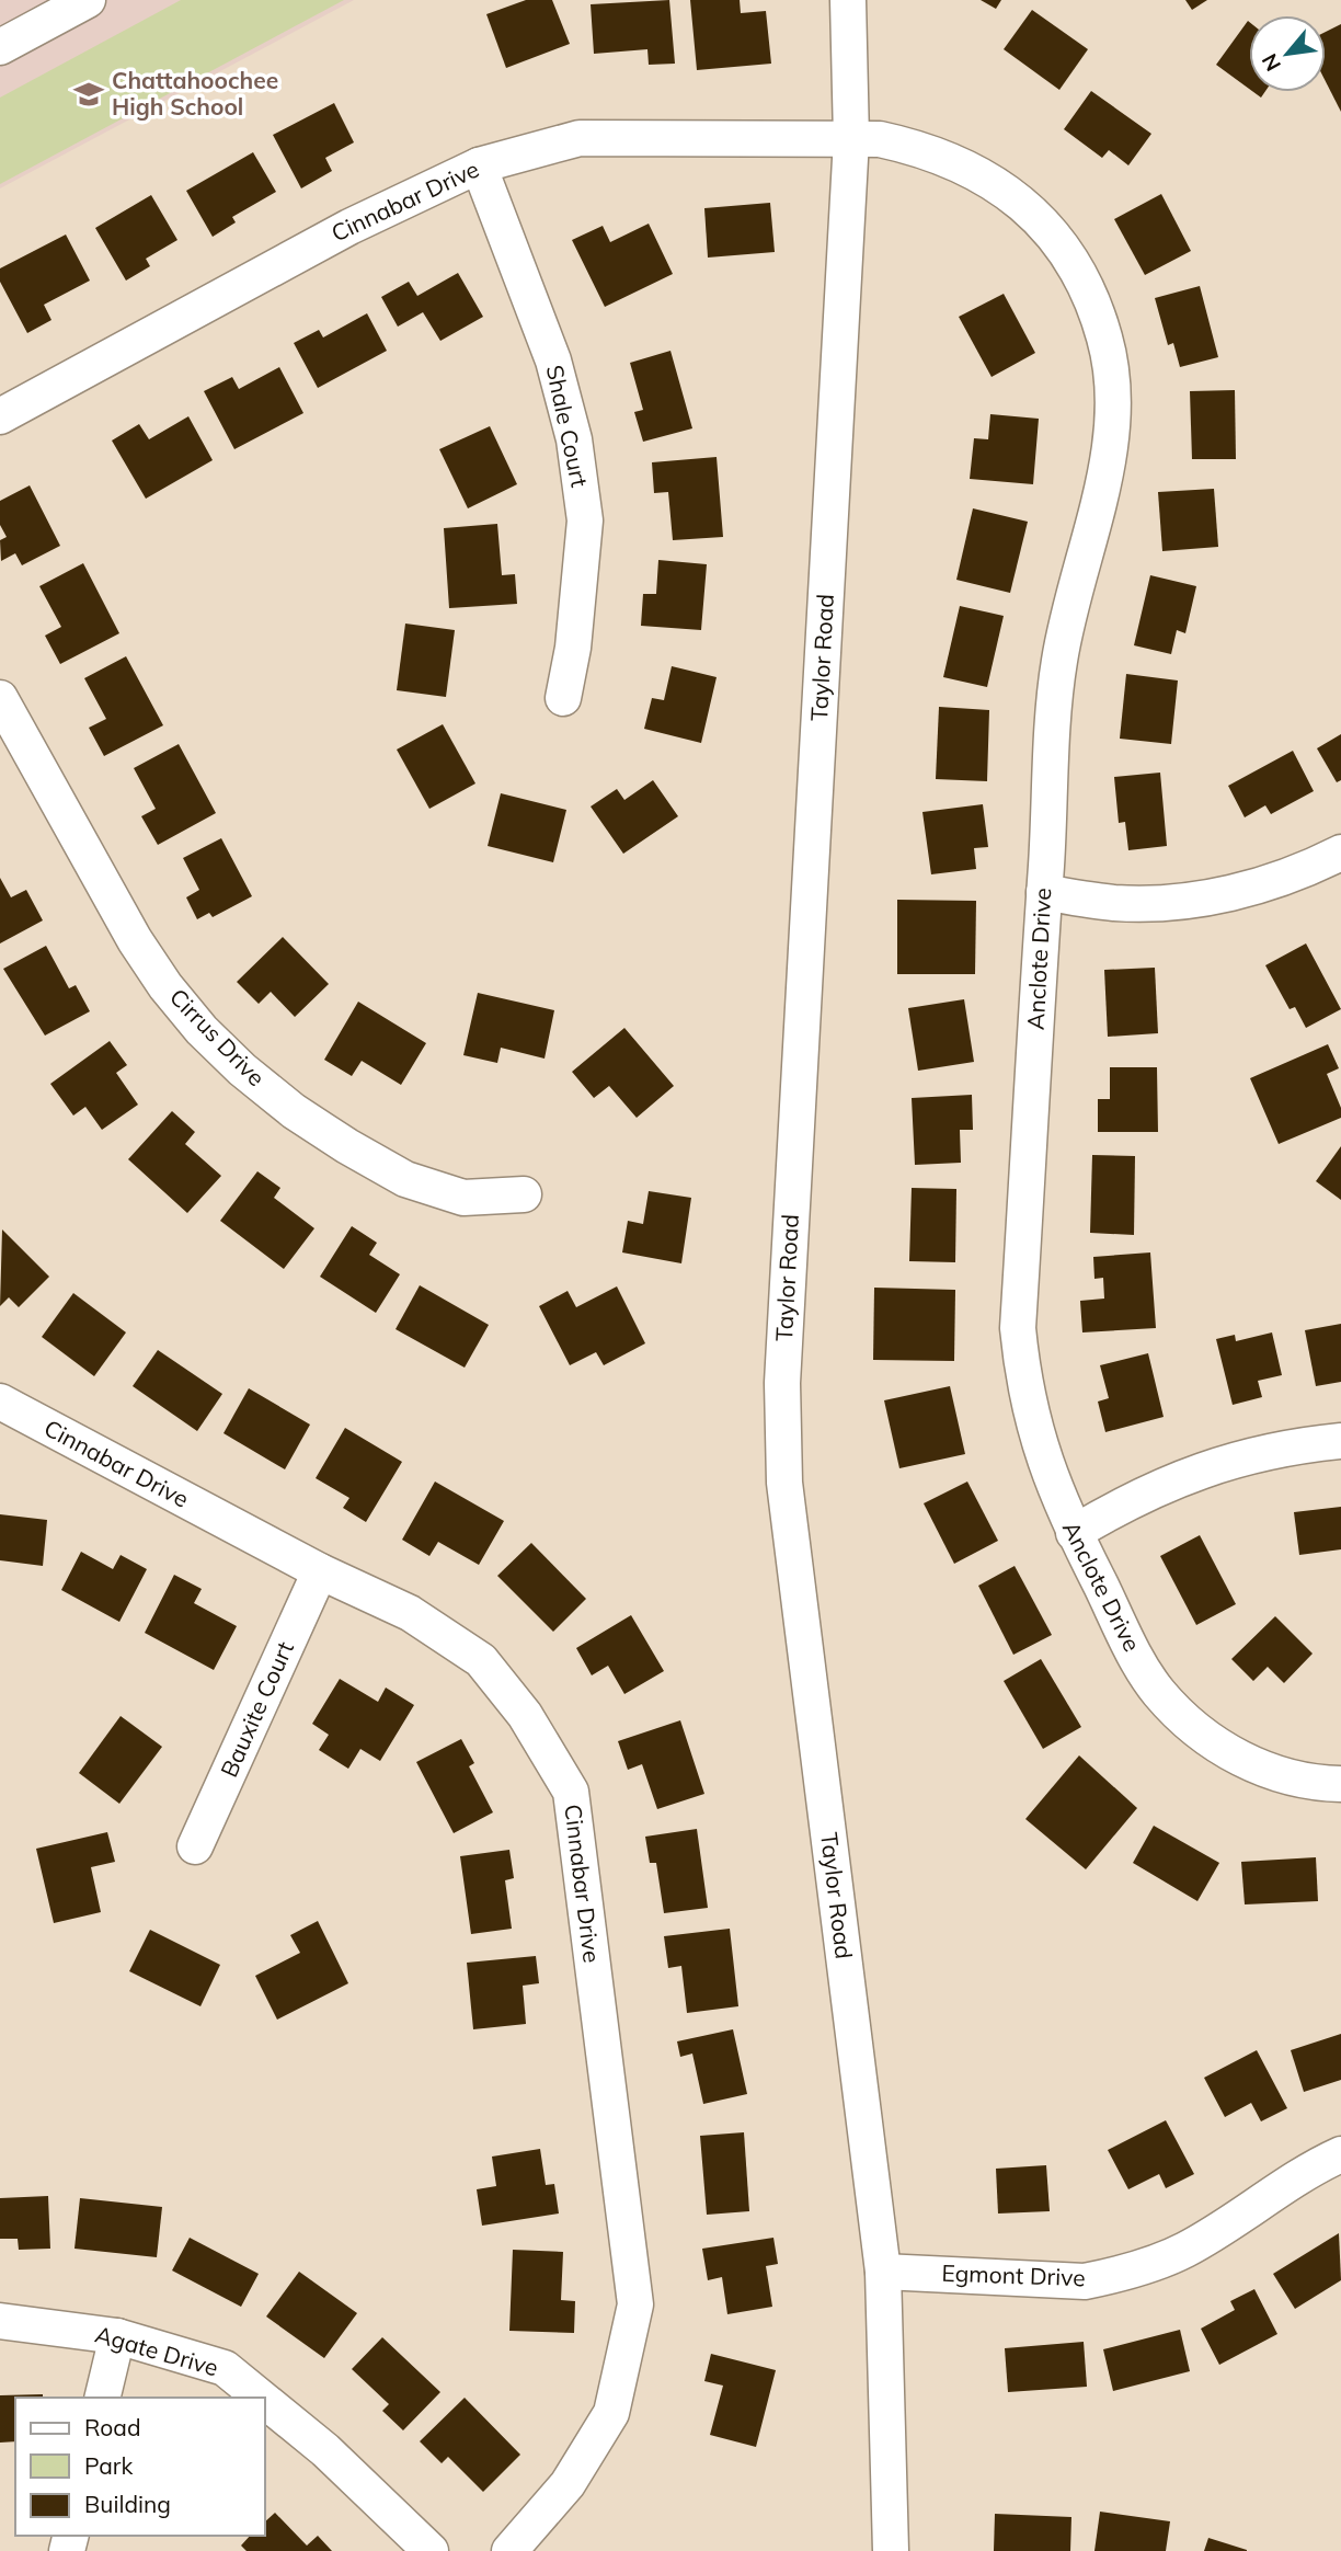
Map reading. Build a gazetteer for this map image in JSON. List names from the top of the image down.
{
  "streets": {
    "street": [
      "Cinnabar Drive",
      "Shale Court",
      "Taylor Road",
      "Anclote Drive",
      "Cirrus Drive",
      "Bauxite Court",
      "Egmont Drive",
      "Agate Drive"
    ]
  },
  "crossings": [
    ["Cinnabar Drive", "Shale Court"],
    ["Cinnabar Drive", "Taylor Road"],
    ["Cinnabar Drive", "Anclote Drive"],
    ["Cinnabar Drive", "Bauxite Court"],
    ["Taylor Road", "Anclote Drive"],
    ["Taylor Road", "Egmont Drive"]
  ],
  "places": {
    "school or university": ["Chattahoochee High School"]
  },
  "legend": ["Road", "Park", "Building"],
  "north": "bottom left"
}
